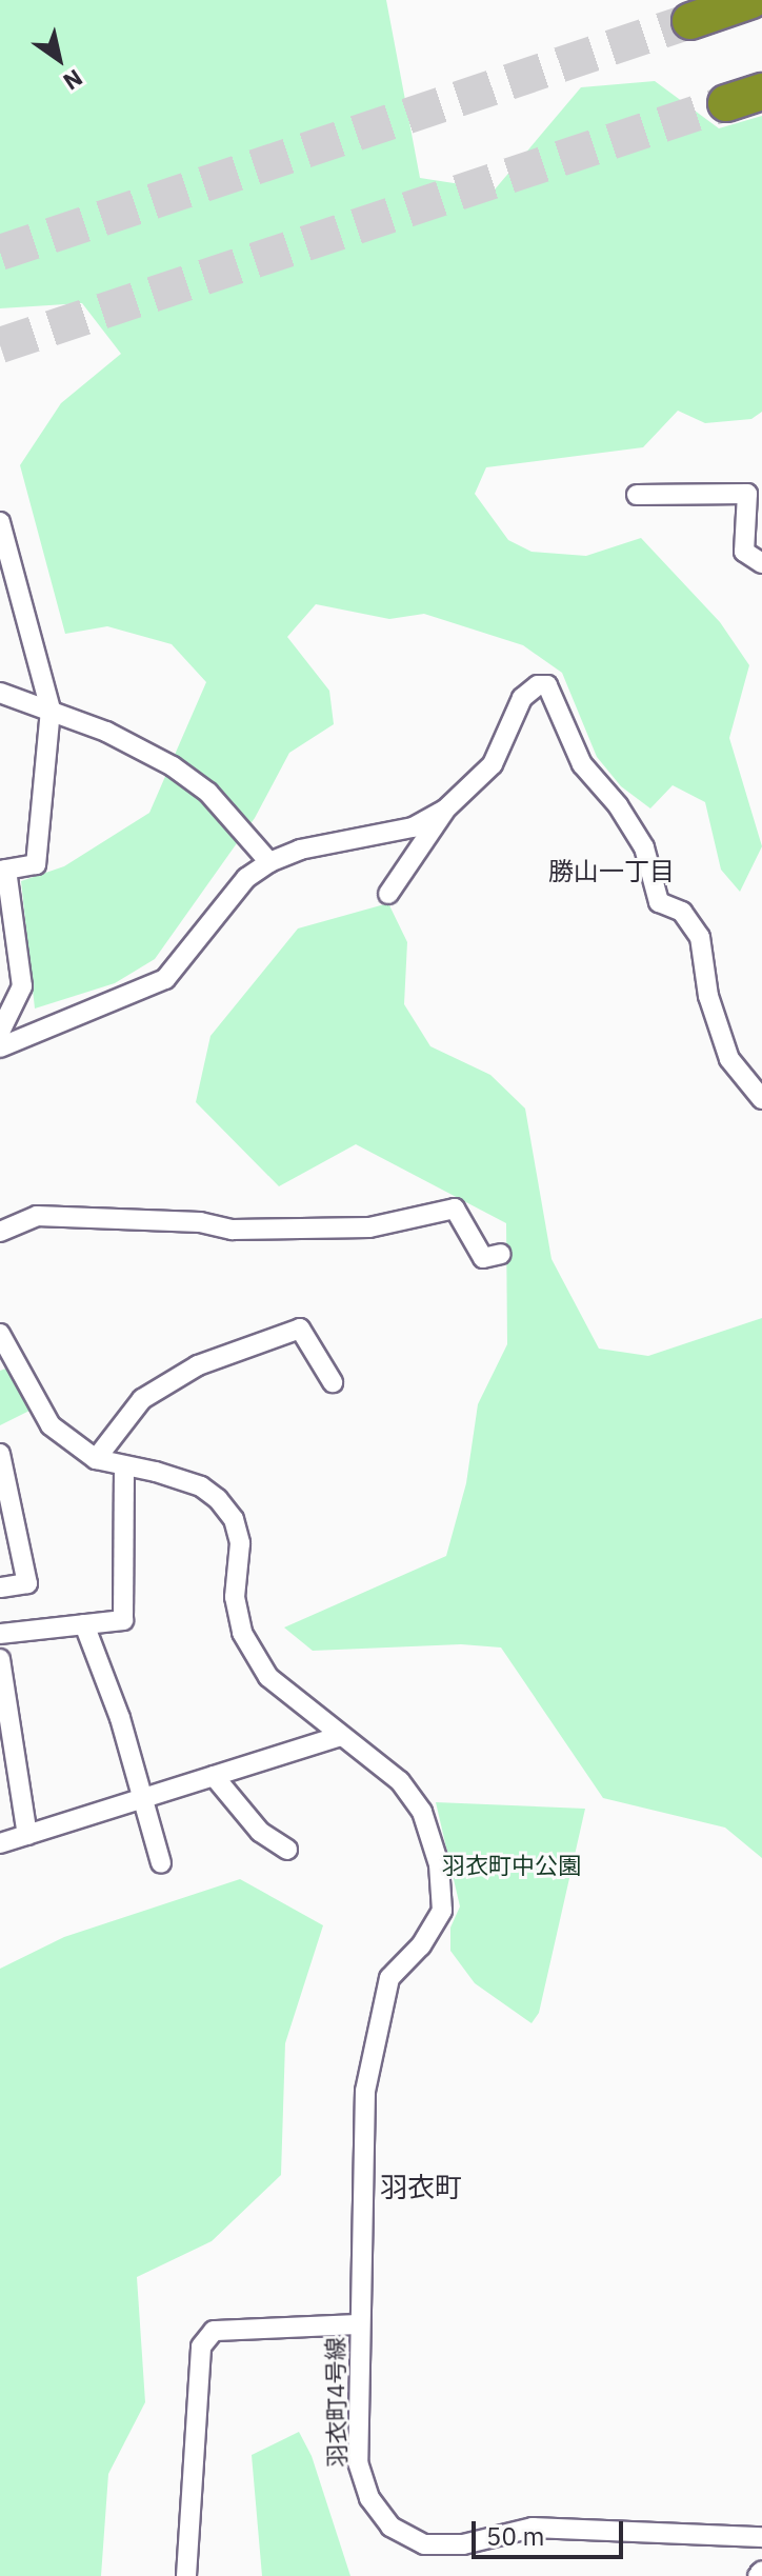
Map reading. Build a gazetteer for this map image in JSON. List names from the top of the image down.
{
  "streets": {
    "street": ["羽衣町4号線"]
  },
  "districts": ["勝山一丁目", "羽衣町"],
  "parks": ["羽衣町中公園"],
  "scale_bar": "50 m",
  "north": "bottom right"
}
